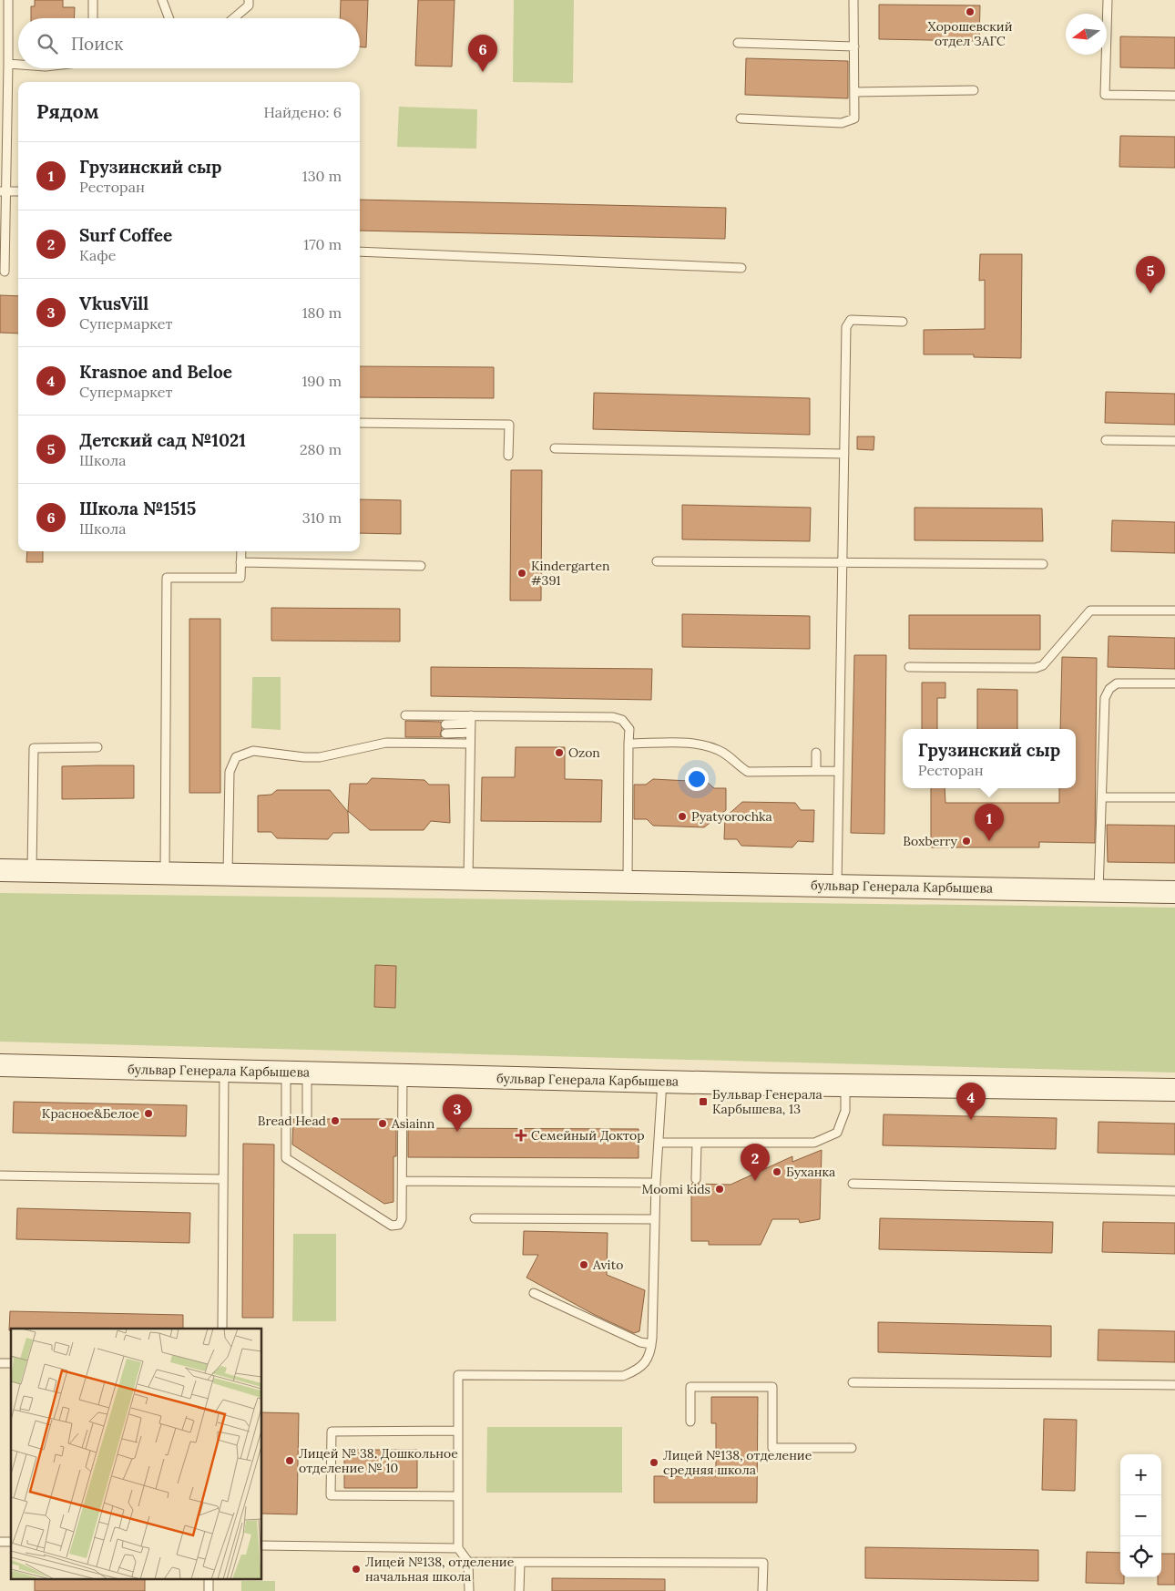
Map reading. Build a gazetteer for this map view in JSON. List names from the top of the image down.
{
  "streets": {
    "street": ["бульвар Генерала Карбышева"]
  },
  "places": {
    "other": [
      "Хорошевский отдел ЗАГС",
      "Kindergarten #391",
      "Ozon",
      "Pyatyorochka",
      "Boxberry",
      "Красное&Белое",
      "Bread Head",
      "Asiainn",
      "Буханка",
      "Moomi kids",
      "Avito",
      "Лицей № 38. Дошкольное отделение № 10",
      "Лицей №138, отделение средняя школа",
      "Лицей №138, отделение начальная школа"
    ],
    "transit": ["Бульвар Генерала Карбышева, 13"],
    "health": ["Семейный Доктор"]
  },
  "north": "left",
  "page": {
    "search": "Поиск",
    "pins": [
      "6",
      "5",
      "1",
      "4",
      "3",
      "2"
    ],
    "heading": ["Рядом", "Найдено: 6"],
    "list": [
      {
        "mark": "1",
        "name": "Грузинский сыр",
        "note": "Ресторан",
        "value": "130 m"
      },
      {
        "mark": "2",
        "name": "Surf Coffee",
        "note": "Кафе",
        "value": "170 m"
      },
      {
        "mark": "3",
        "name": "VkusVill",
        "note": "Супермаркет",
        "value": "180 m"
      },
      {
        "mark": "4",
        "name": "Krasnoe and Beloe",
        "note": "Супермаркет",
        "value": "190 m"
      },
      {
        "mark": "5",
        "name": "Детский сад №1021",
        "note": "Школа",
        "value": "280 m"
      },
      {
        "mark": "6",
        "name": "Школа №1515",
        "note": "Школа",
        "value": "310 m"
      }
    ],
    "popup": ["Грузинский сыр", "Ресторан"],
    "map_buttons": ["+", "−"]
  }
}
